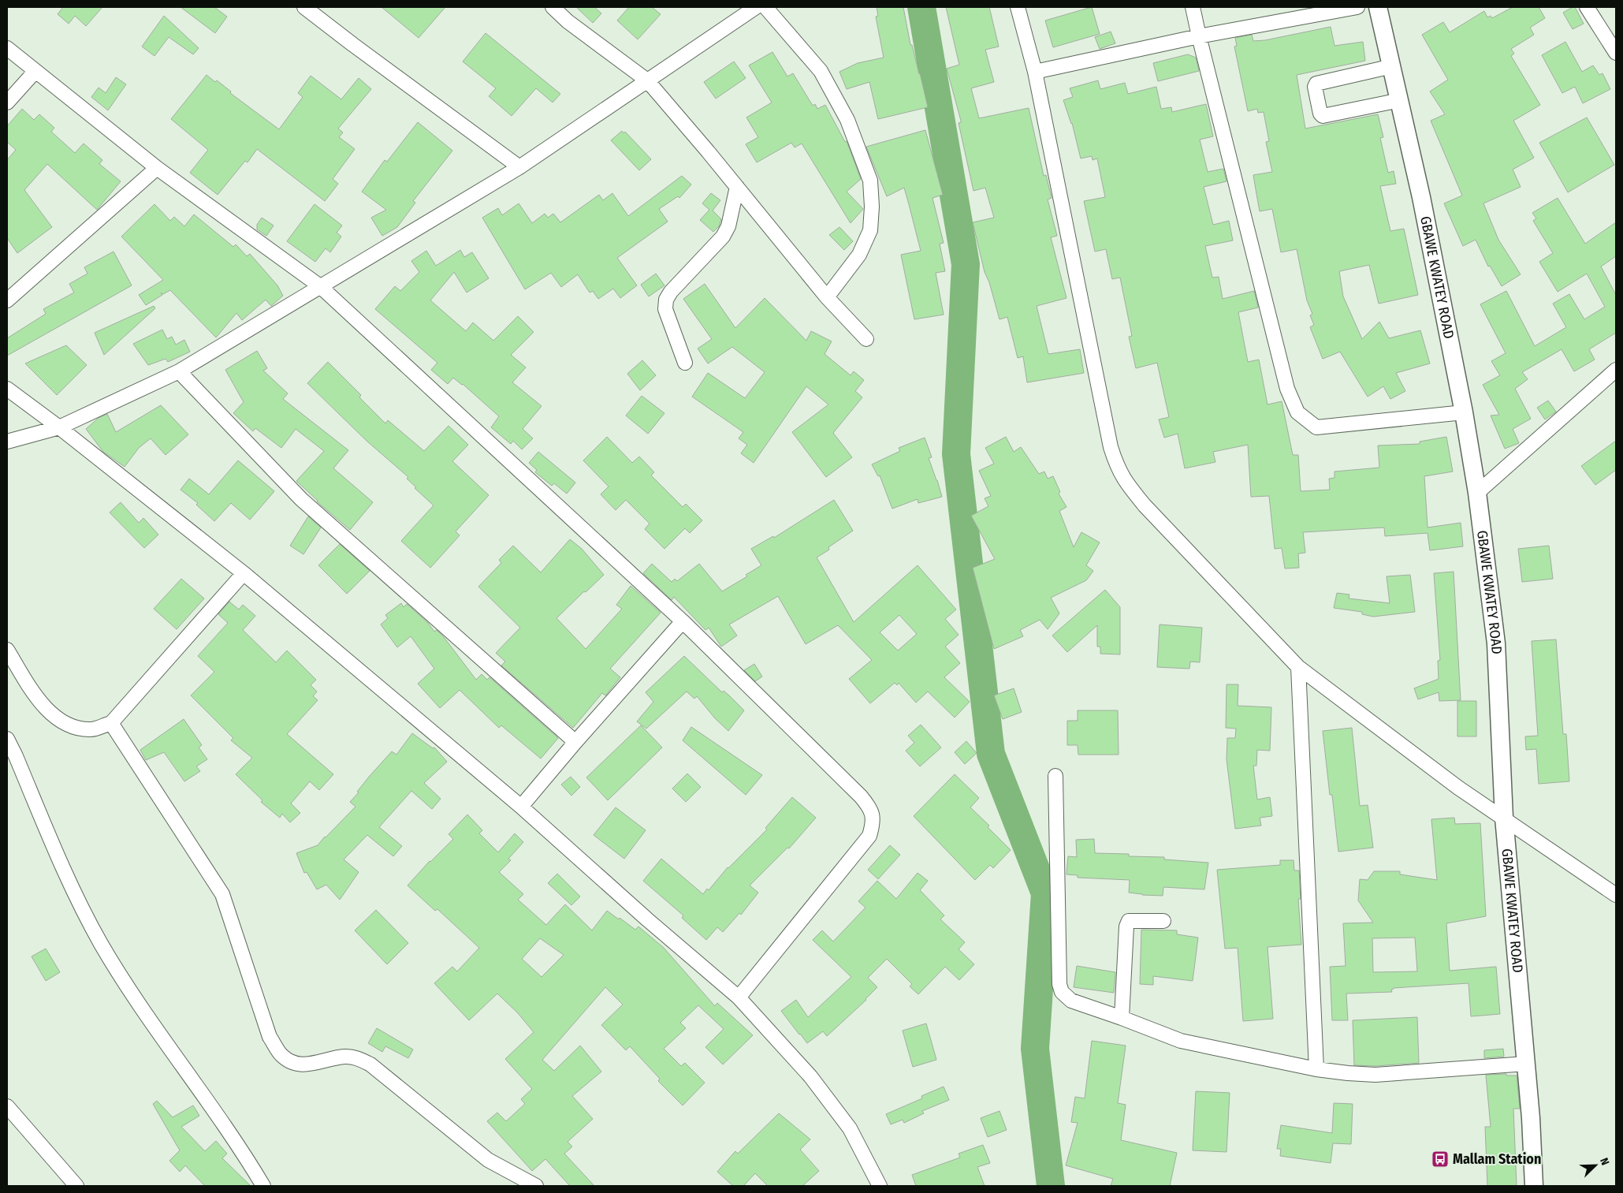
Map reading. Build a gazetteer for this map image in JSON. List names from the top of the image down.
{
  "streets": {
    "street": ["GBAWE KWATEY ROAD"]
  },
  "places": {
    "bus stop": ["Mallam Station"]
  },
  "north": "top right"
}
